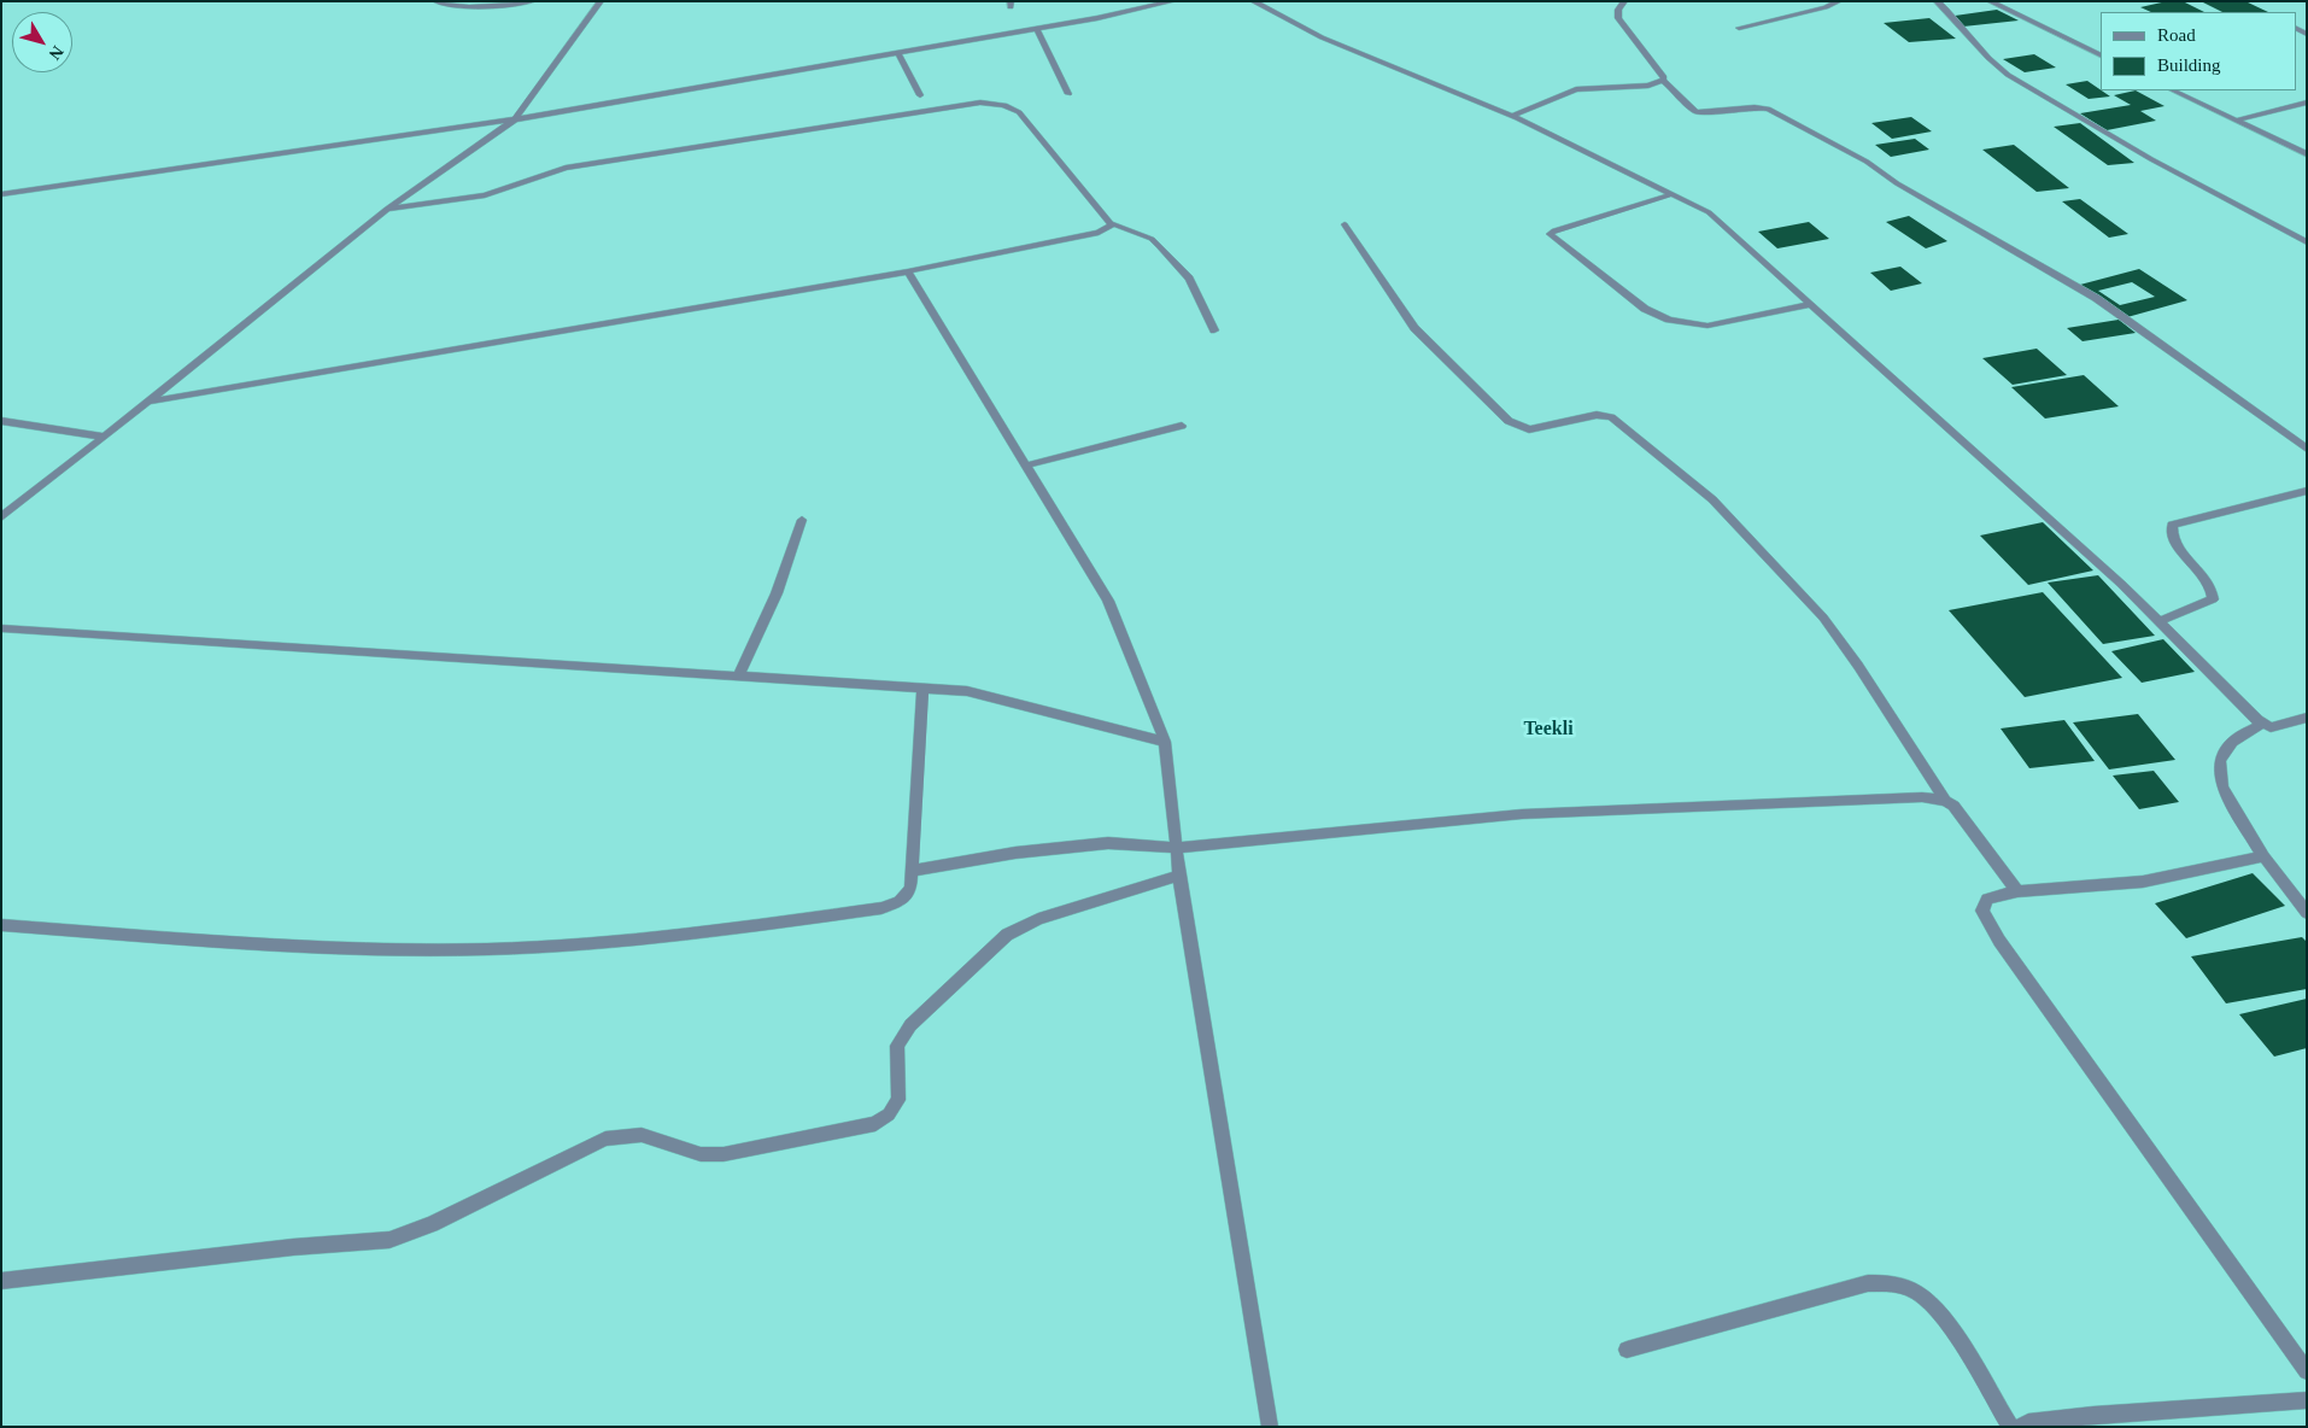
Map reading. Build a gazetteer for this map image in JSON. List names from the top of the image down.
{
  "districts": ["Teekli"],
  "legend": ["Road", "Building"],
  "north": "bottom right"
}
